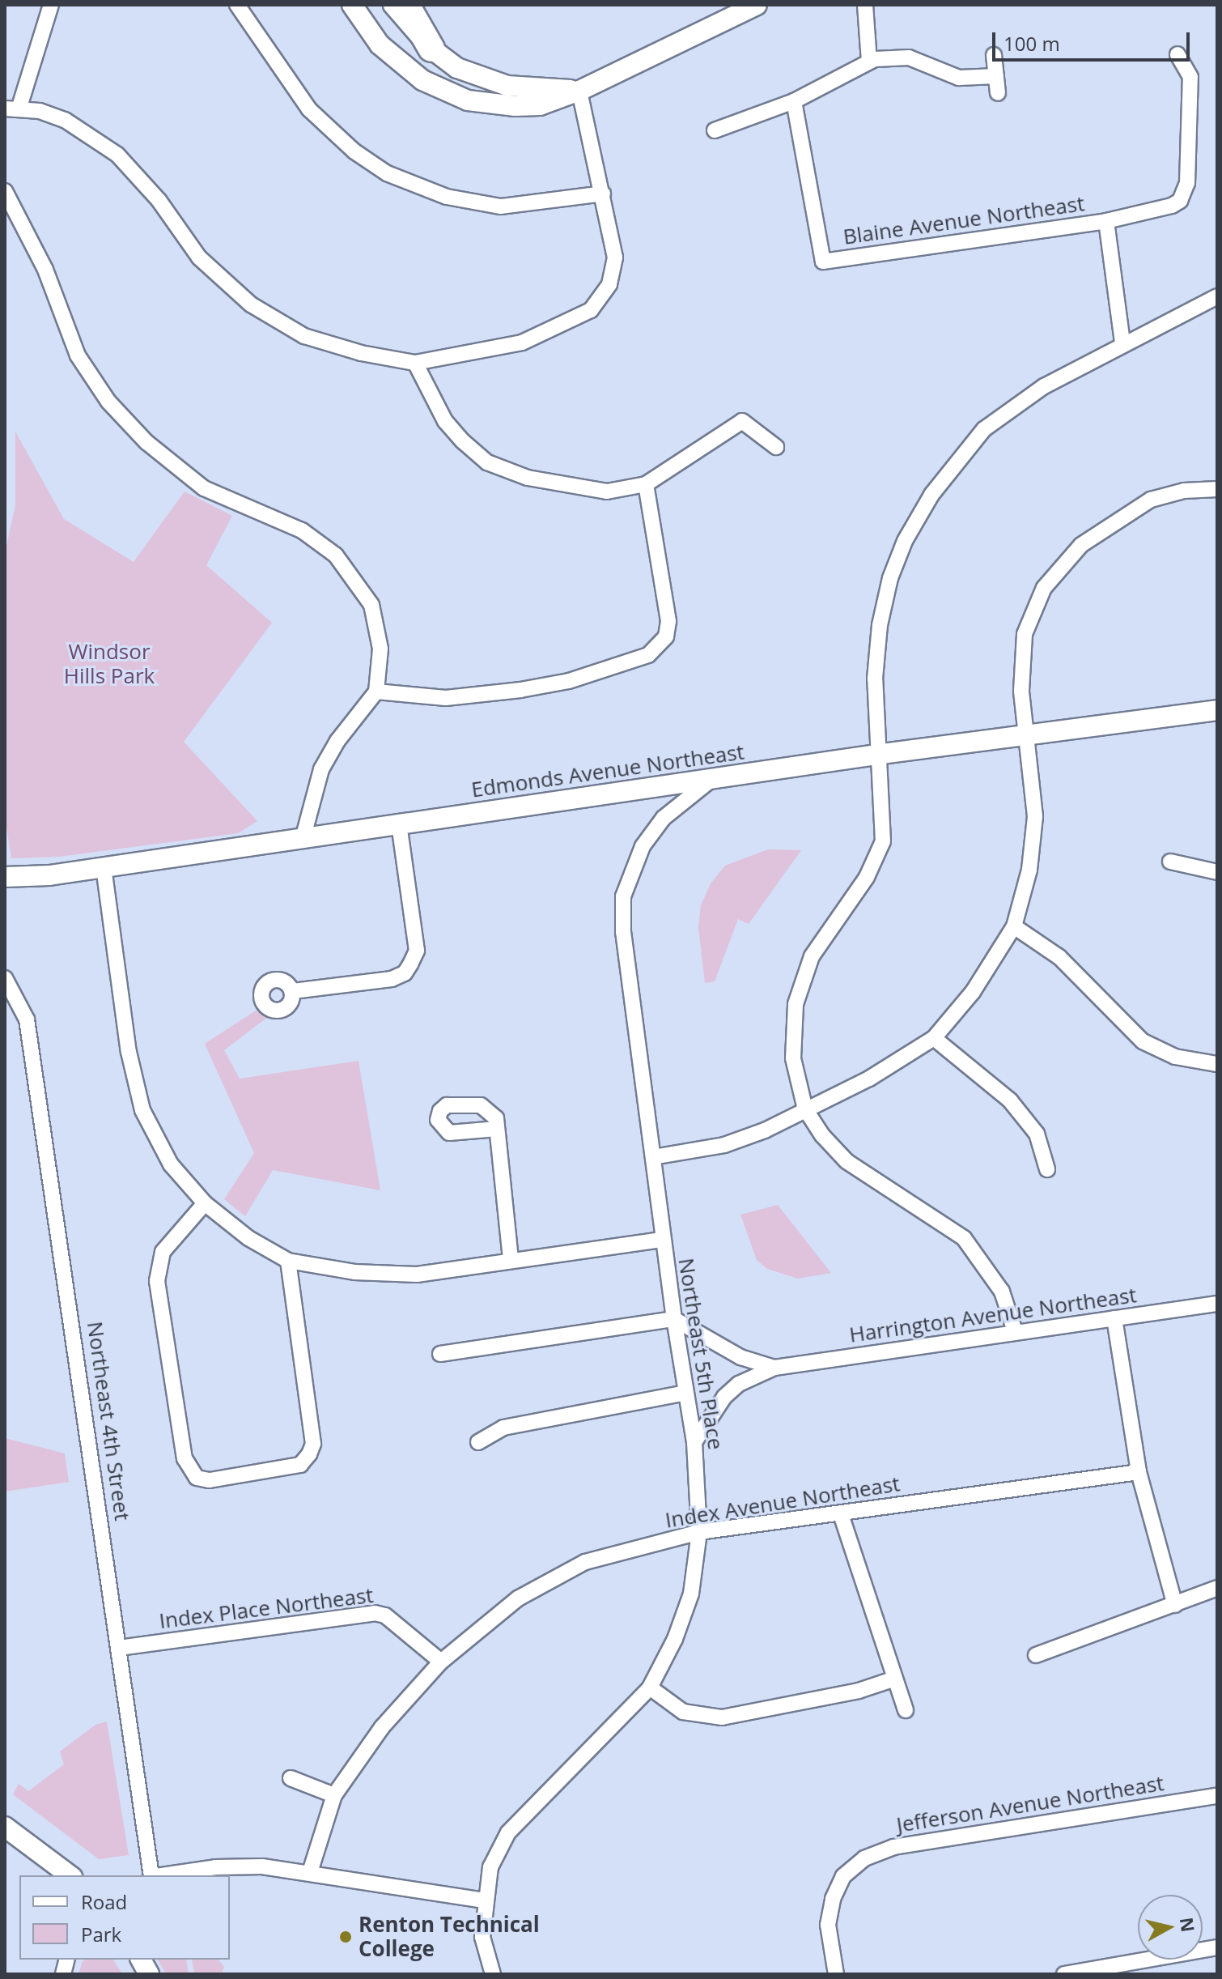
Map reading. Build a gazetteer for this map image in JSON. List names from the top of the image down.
{
  "streets": {
    "street": [
      "Blaine Avenue Northeast",
      "Edmonds Avenue Northeast",
      "Harrington Avenue Northeast",
      "Northeast 5th Place",
      "Northeast 4th Street",
      "Index Avenue Northeast",
      "Index Place Northeast",
      "Jefferson Avenue Northeast"
    ]
  },
  "crossings": [
    ["Edmonds Avenue Northeast", "Northeast 5th Place"],
    ["Harrington Avenue Northeast", "Northeast 5th Place"],
    ["Northeast 5th Place", "Index Avenue Northeast"],
    ["Northeast 4th Street", "Index Place Northeast"],
    ["Index Avenue Northeast", "Index Place Northeast"]
  ],
  "parks": ["Windsor Hills Park"],
  "places": ["Renton Technical College"],
  "legend": ["Road", "Park"],
  "scale_bar": "100 m",
  "north": "right"
}
